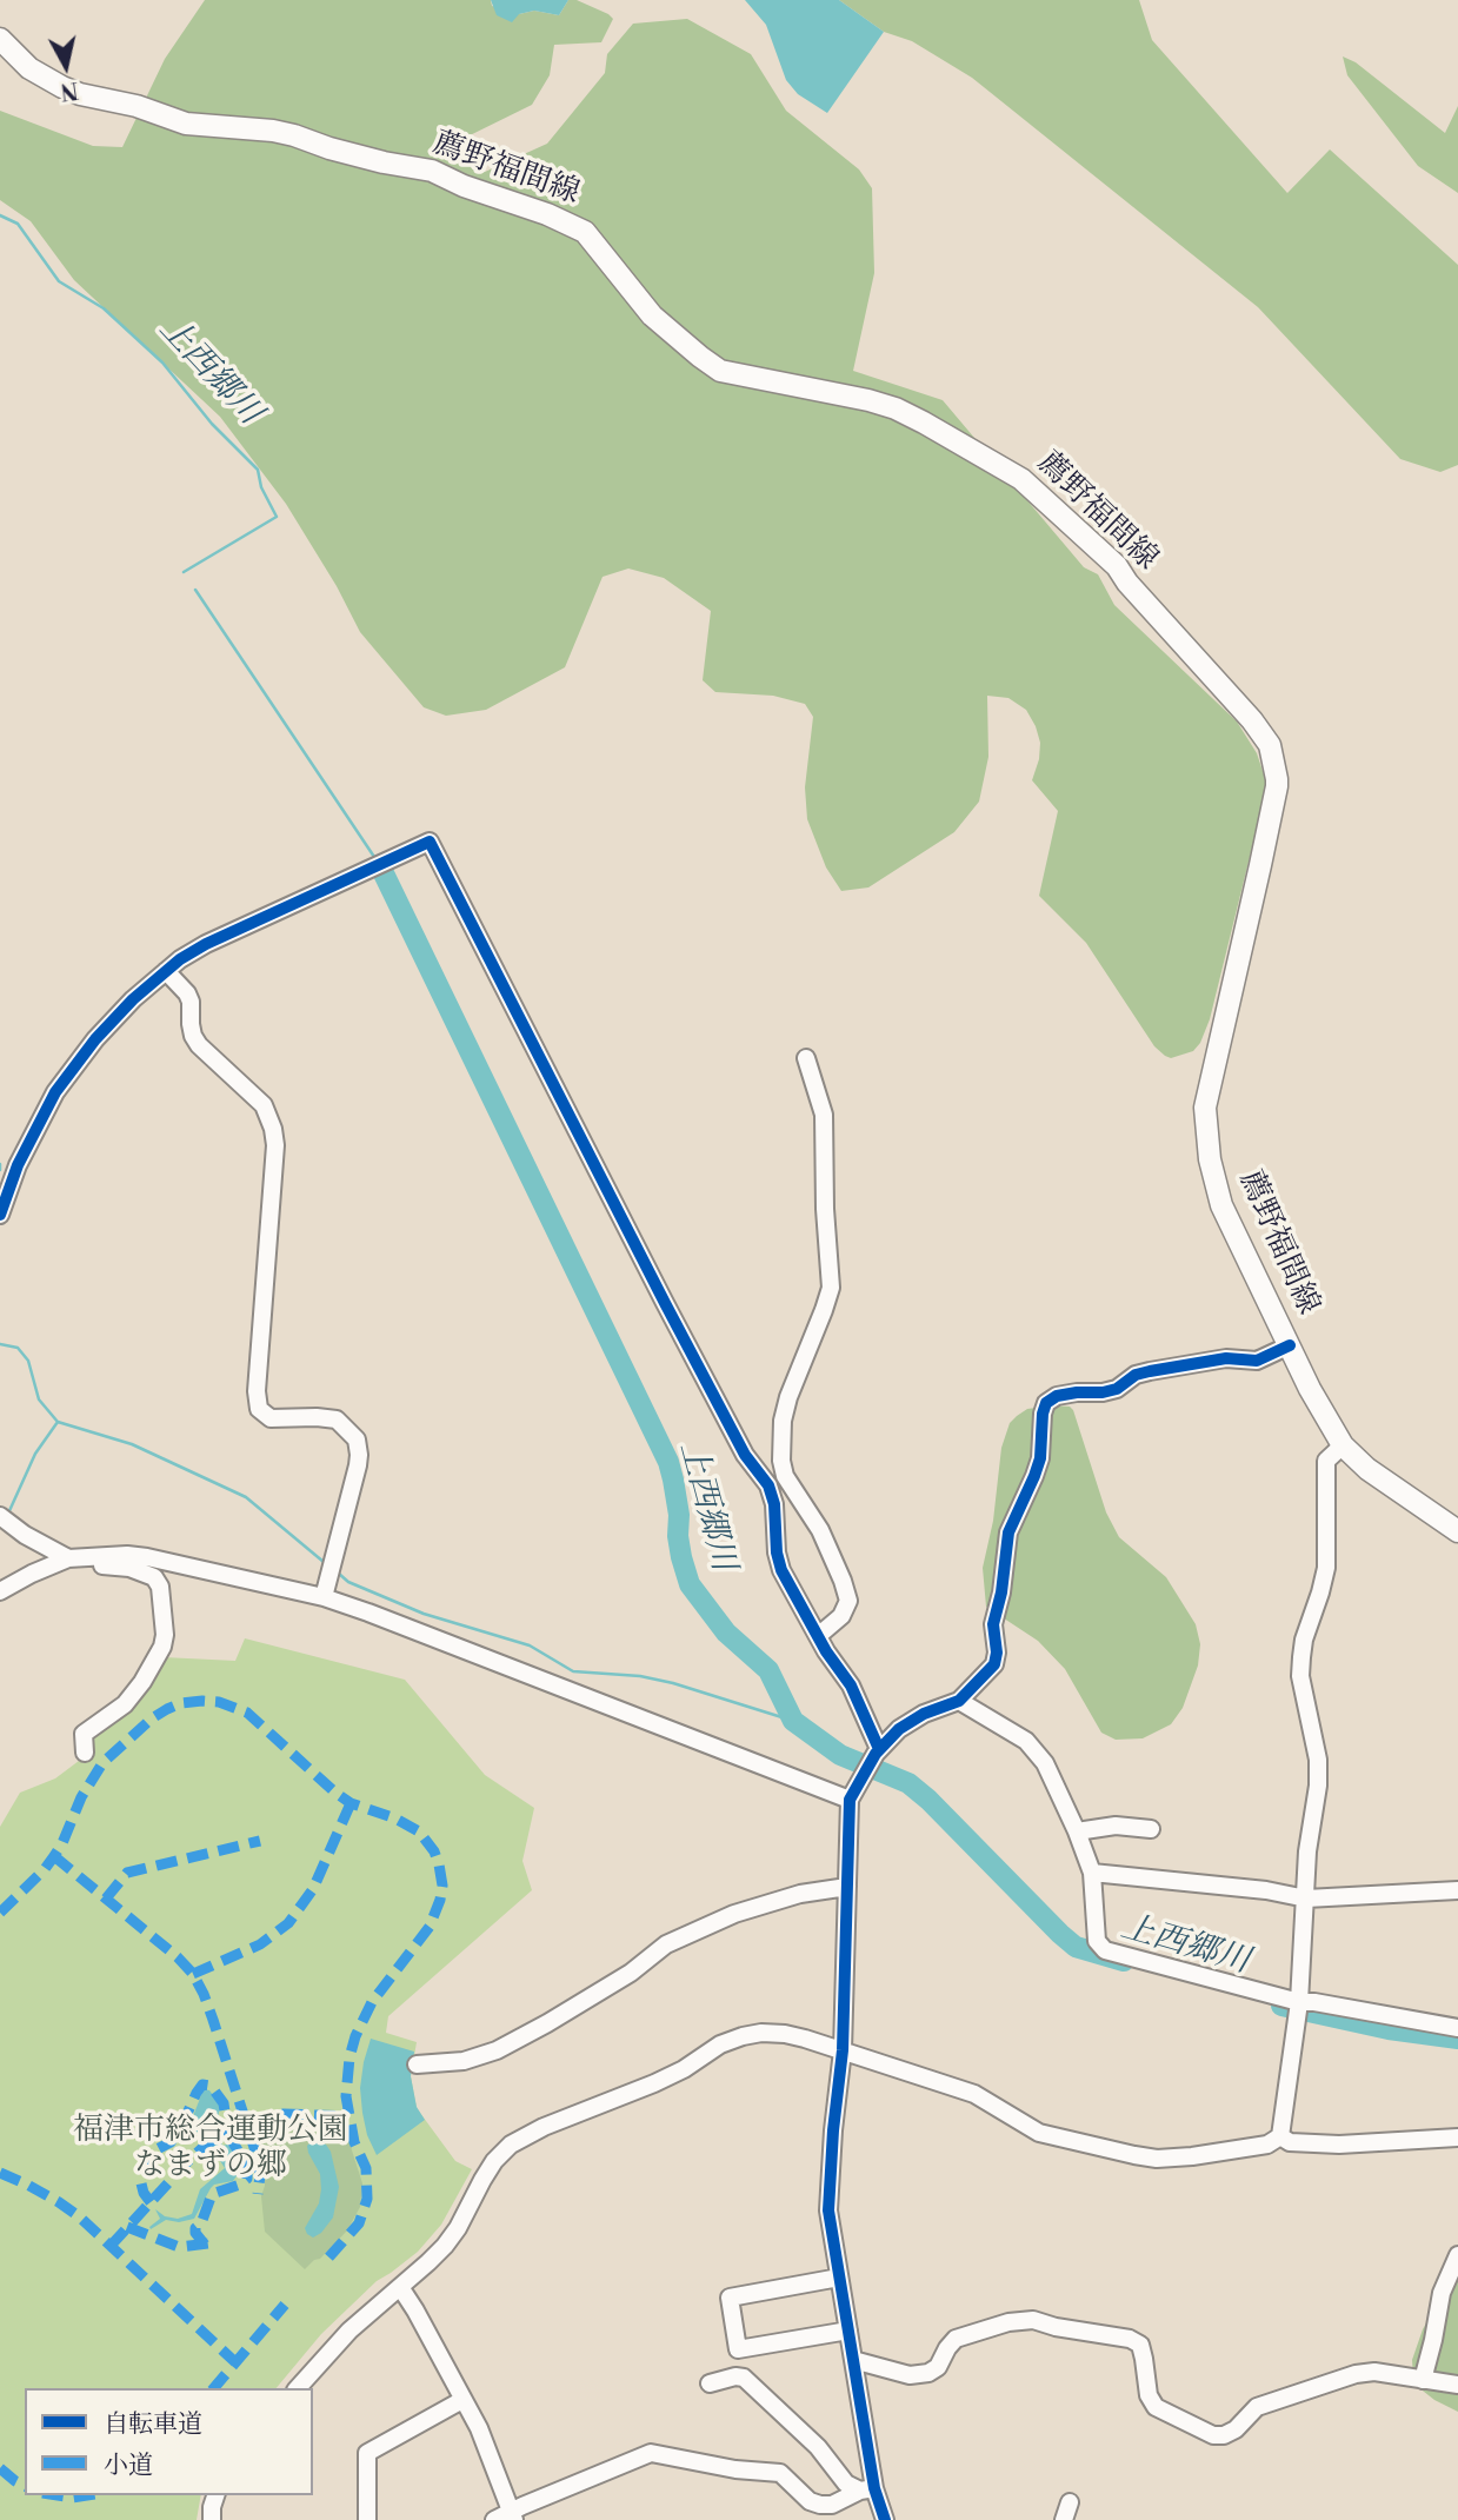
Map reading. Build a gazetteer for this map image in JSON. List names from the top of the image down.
{
  "streets": {
    "main road": ["薦野福間線"]
  },
  "water": ["上西郷川"],
  "parks": ["福津市総合運動公園 なまずの郷"],
  "legend": ["自転車道", "小道"],
  "north": "bottom"
}
